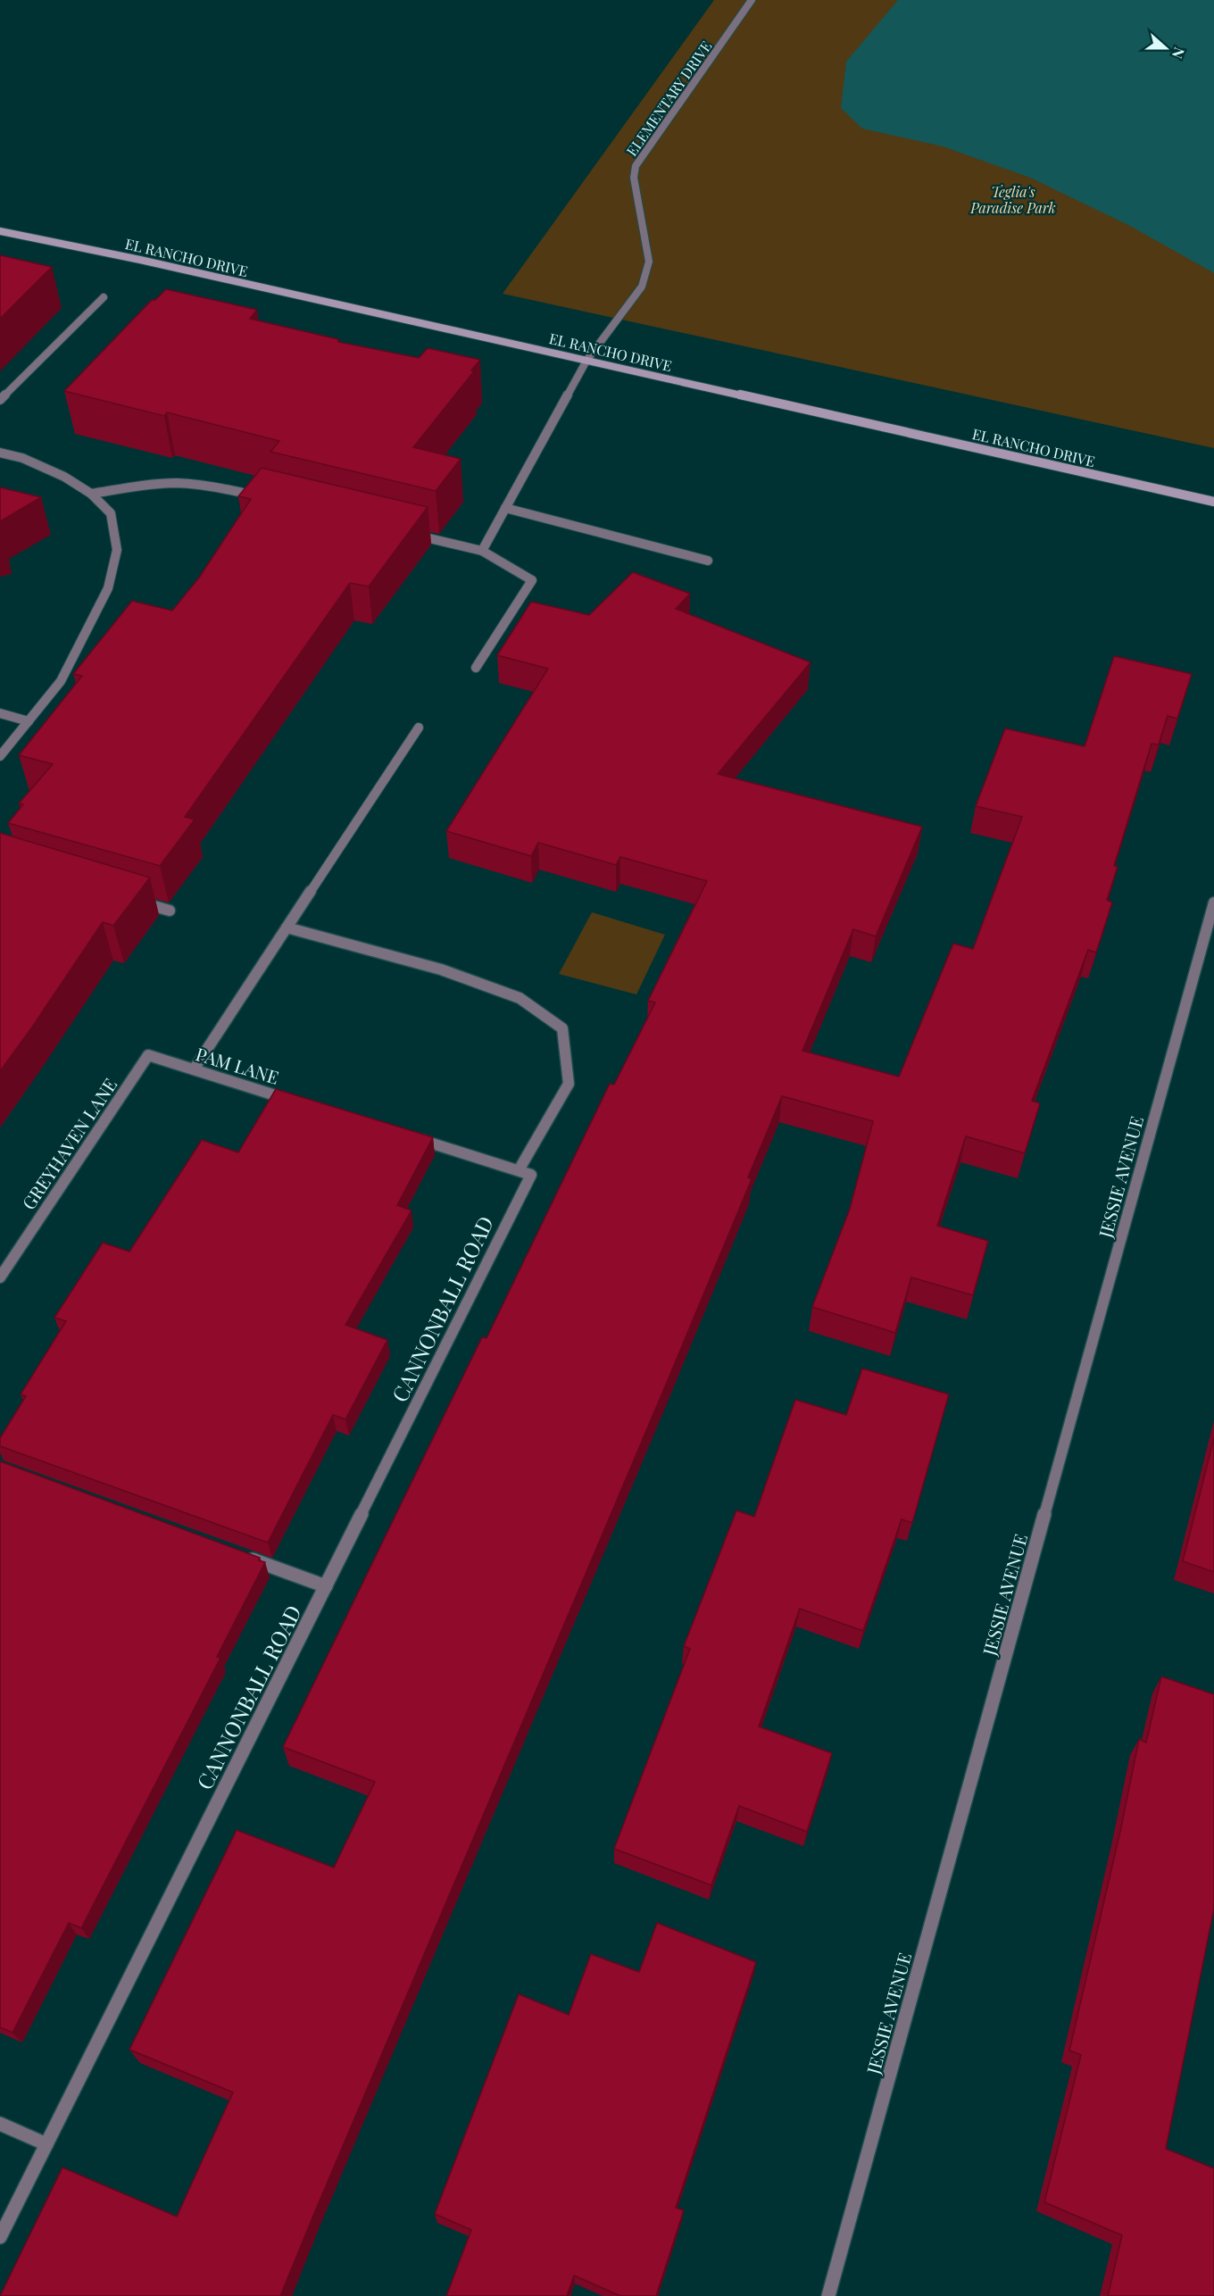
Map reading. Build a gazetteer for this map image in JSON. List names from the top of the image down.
{
  "streets": {
    "main road": ["EL RANCHO DRIVE"],
    "street": [
      "ELEMENTARY DRIVE",
      "PAM LANE",
      "GREYHAVEN LANE",
      "JESSIE AVENUE",
      "CANNONBALL ROAD"
    ]
  },
  "crossings": [
    ["ELEMENTARY DRIVE", "EL RANCHO DRIVE"],
    ["PAM LANE", "GREYHAVEN LANE"]
  ],
  "parks": ["Teglia's Paradise Park"],
  "north": "right"
}
